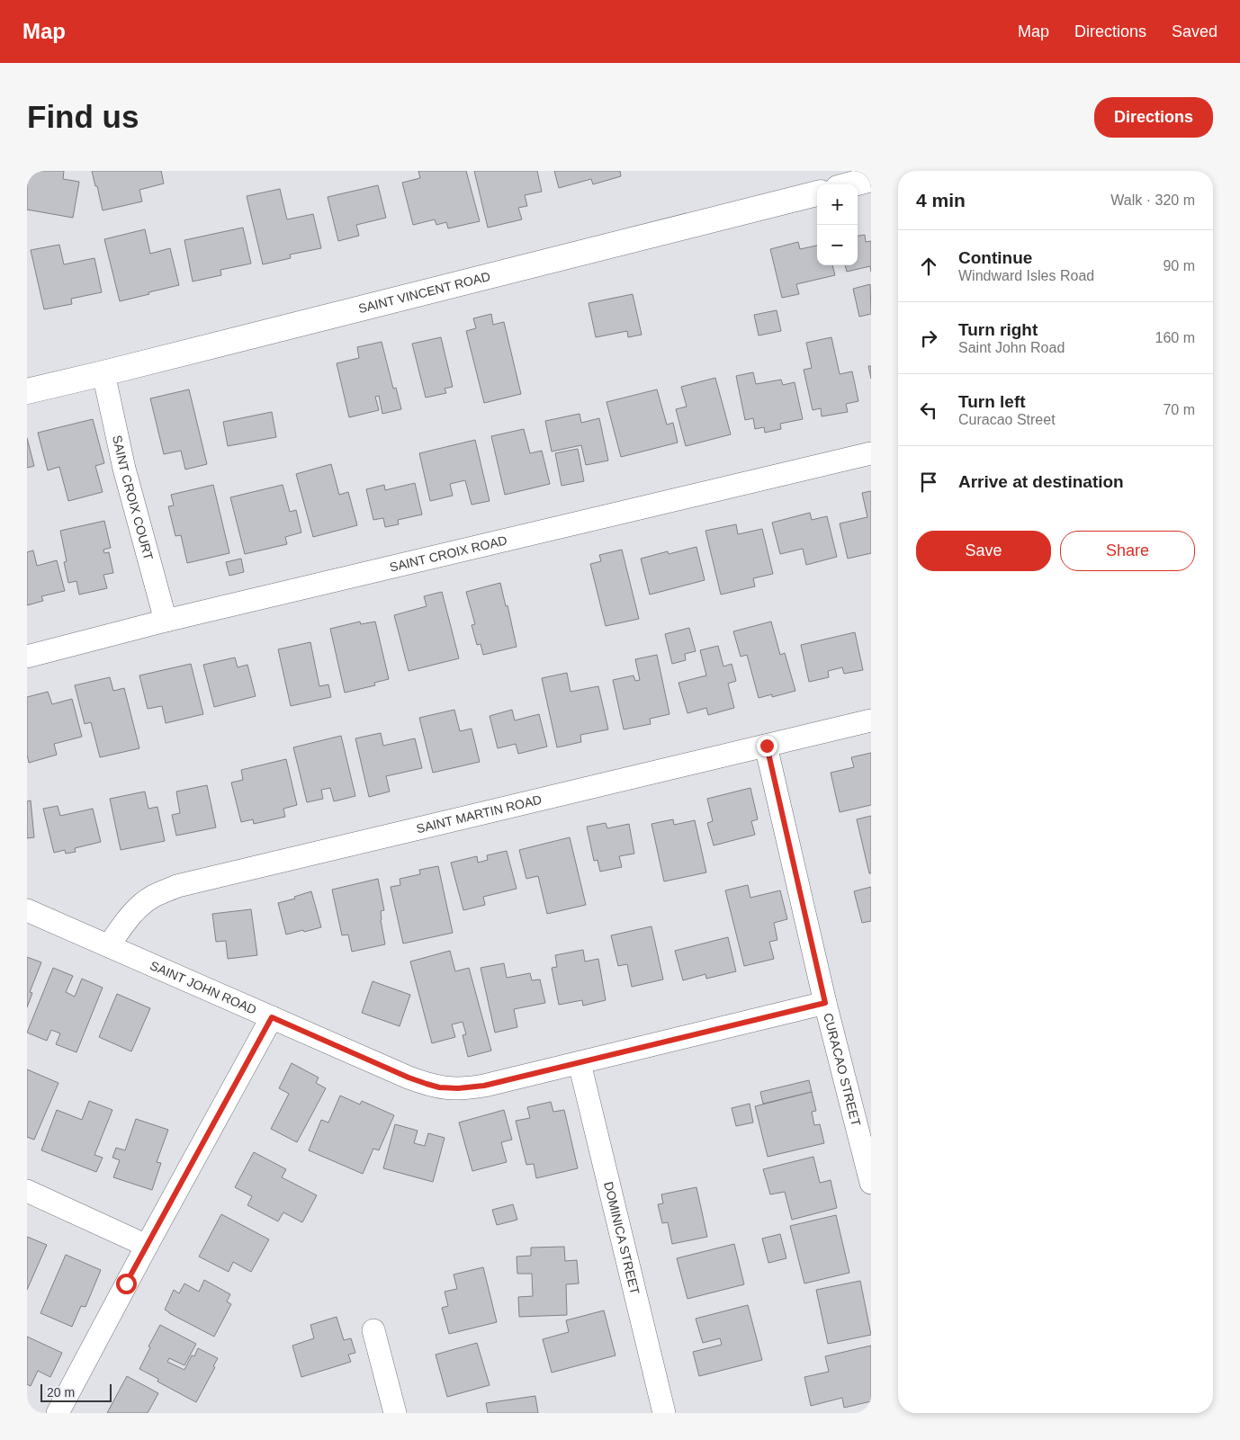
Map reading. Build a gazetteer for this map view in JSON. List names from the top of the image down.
{
  "streets": {
    "street": [
      "SAINT VINCENT ROAD",
      "SAINT CROIX COURT",
      "SAINT CROIX ROAD",
      "SAINT MARTIN ROAD",
      "SAINT JOHN ROAD",
      "CURACAO STREET",
      "DOMINICA STREET"
    ]
  },
  "crossings": [
    ["SAINT VINCENT ROAD", "SAINT CROIX COURT"],
    ["SAINT CROIX COURT", "SAINT CROIX ROAD"],
    ["SAINT MARTIN ROAD", "SAINT JOHN ROAD"],
    ["SAINT MARTIN ROAD", "CURACAO STREET"],
    ["SAINT JOHN ROAD", "CURACAO STREET"],
    ["SAINT JOHN ROAD", "DOMINICA STREET"]
  ],
  "scale_bar": "20 m",
  "page": {
    "header": "Map",
    "nav": ["Map", "Directions", "Saved"],
    "buttons": [
      "Directions",
      ["Save", "Share"]
    ],
    "title": "Find us",
    "heading": ["4 min", "Walk · 320 m"],
    "map_buttons": ["+", "−"],
    "list": [
      ["Continue", "Windward Isles Road", "90 m"],
      ["Turn right", "Saint John Road", "160 m"],
      ["Turn left", "Curacao Street", "70 m"],
      "Arrive at destination"
    ],
    "scale": "20 m"
  }
}
